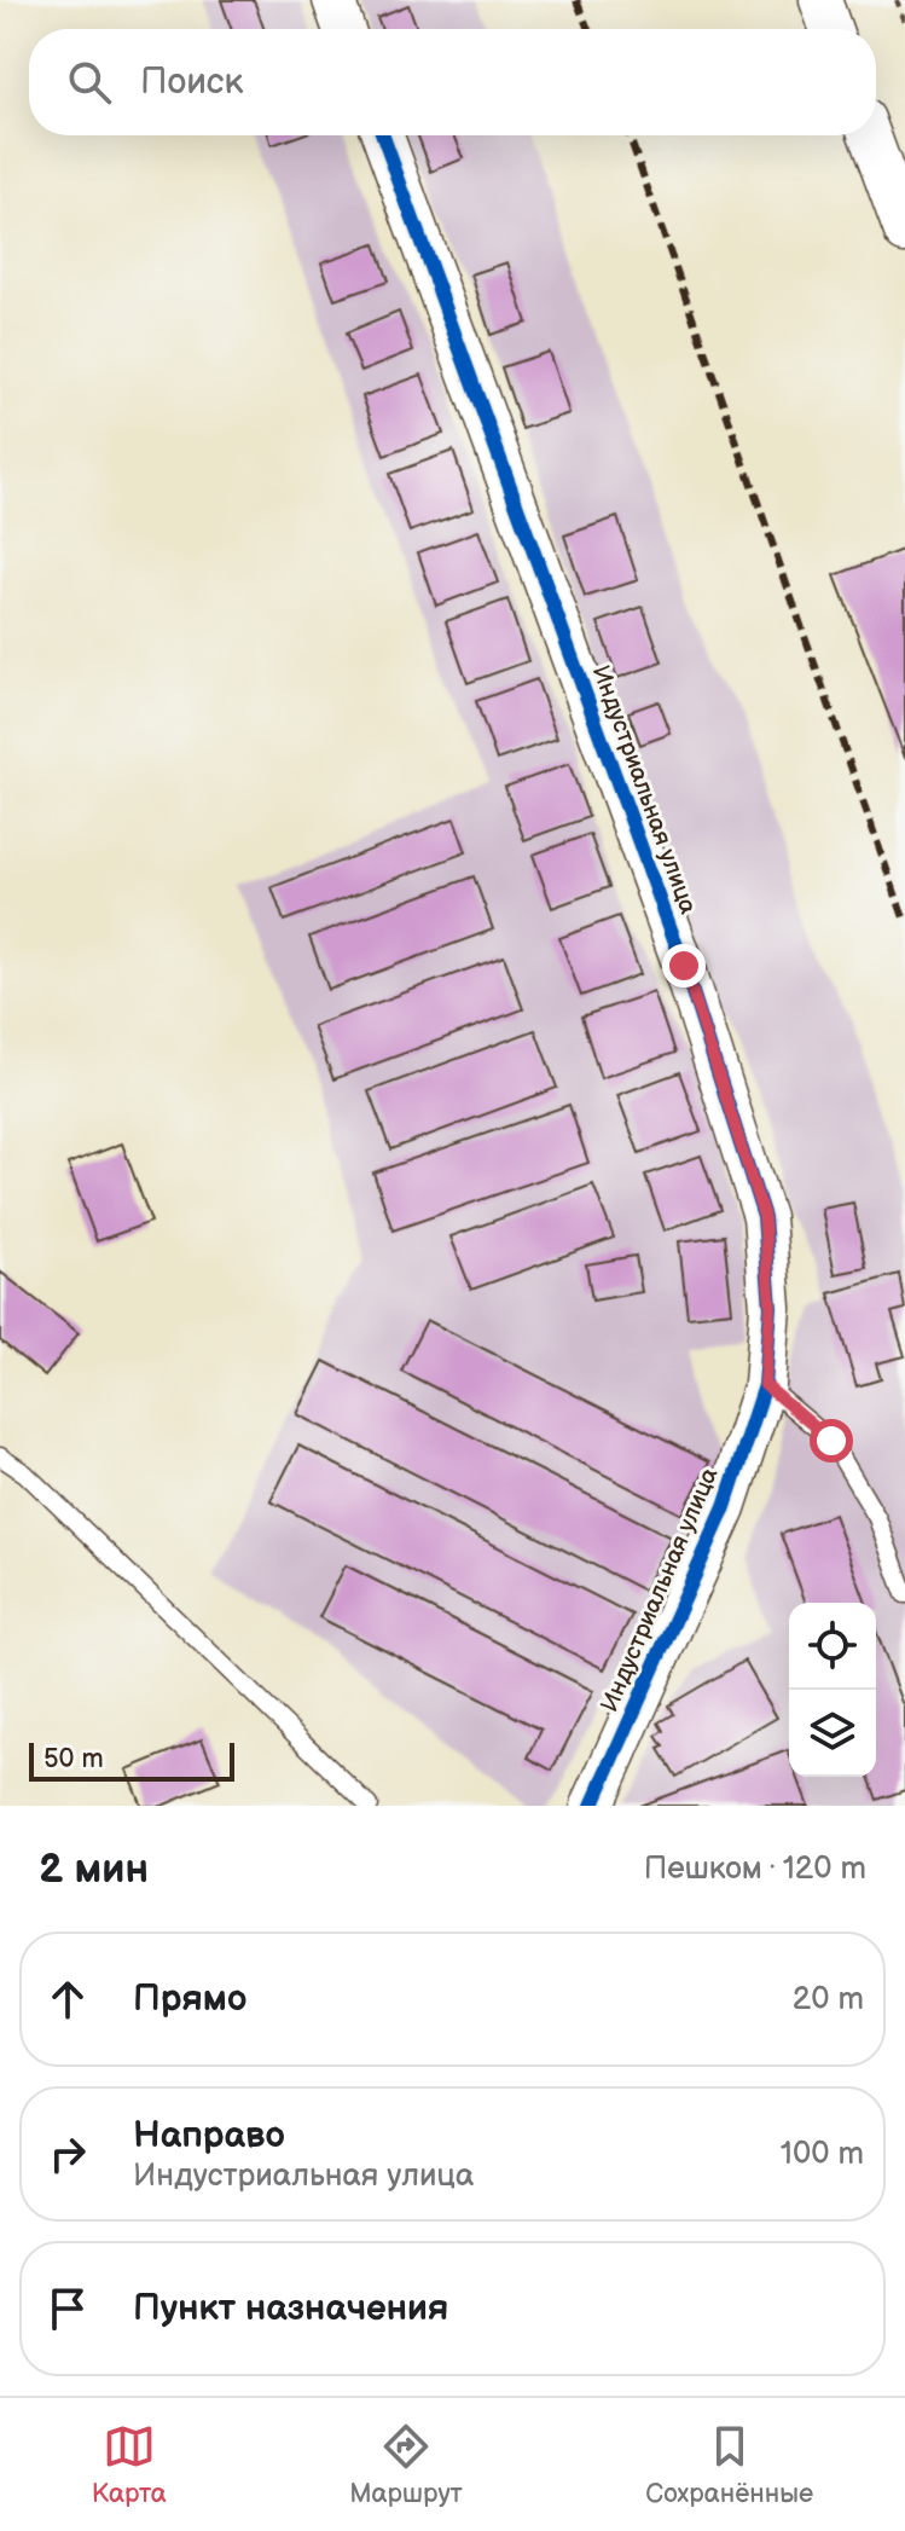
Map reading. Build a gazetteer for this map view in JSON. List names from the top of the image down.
{
  "streets": {
    "street": ["Индустриальная улица"]
  },
  "scale_bar": "50 m",
  "page": {
    "search": "Поиск",
    "scale": "50 m",
    "heading": ["2 мин", "Пешком · 120 m"],
    "list": [
      ["Прямо", "20 m"],
      ["Направо", "Индустриальная улица", "100 m"],
      "Пункт назначения"
    ],
    "nav": ["Карта", "Маршрут", "Сохранённые"]
  }
}
